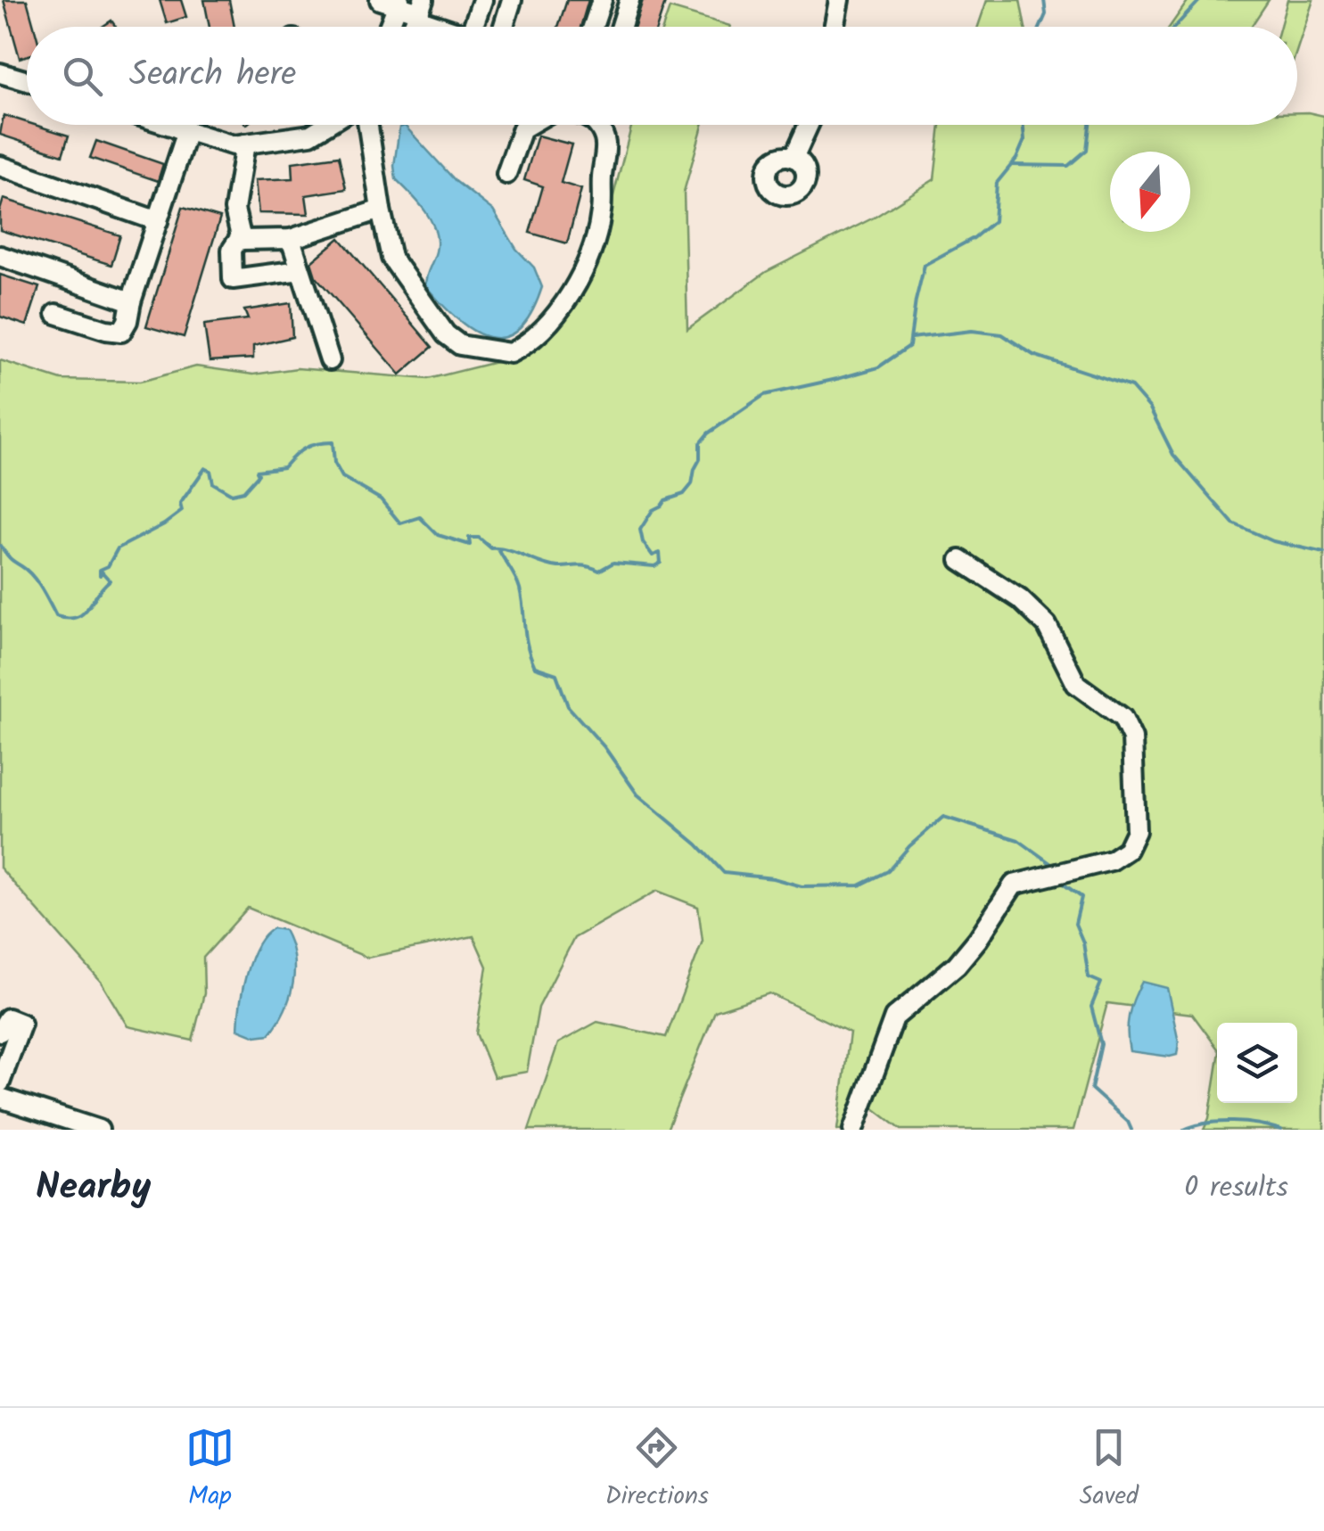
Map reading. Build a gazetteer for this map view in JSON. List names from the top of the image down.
{
  "north": "bottom",
  "page": {
    "search": "Search here",
    "heading": ["Nearby", "0 results"],
    "nav": ["Map", "Directions", "Saved"]
  }
}
